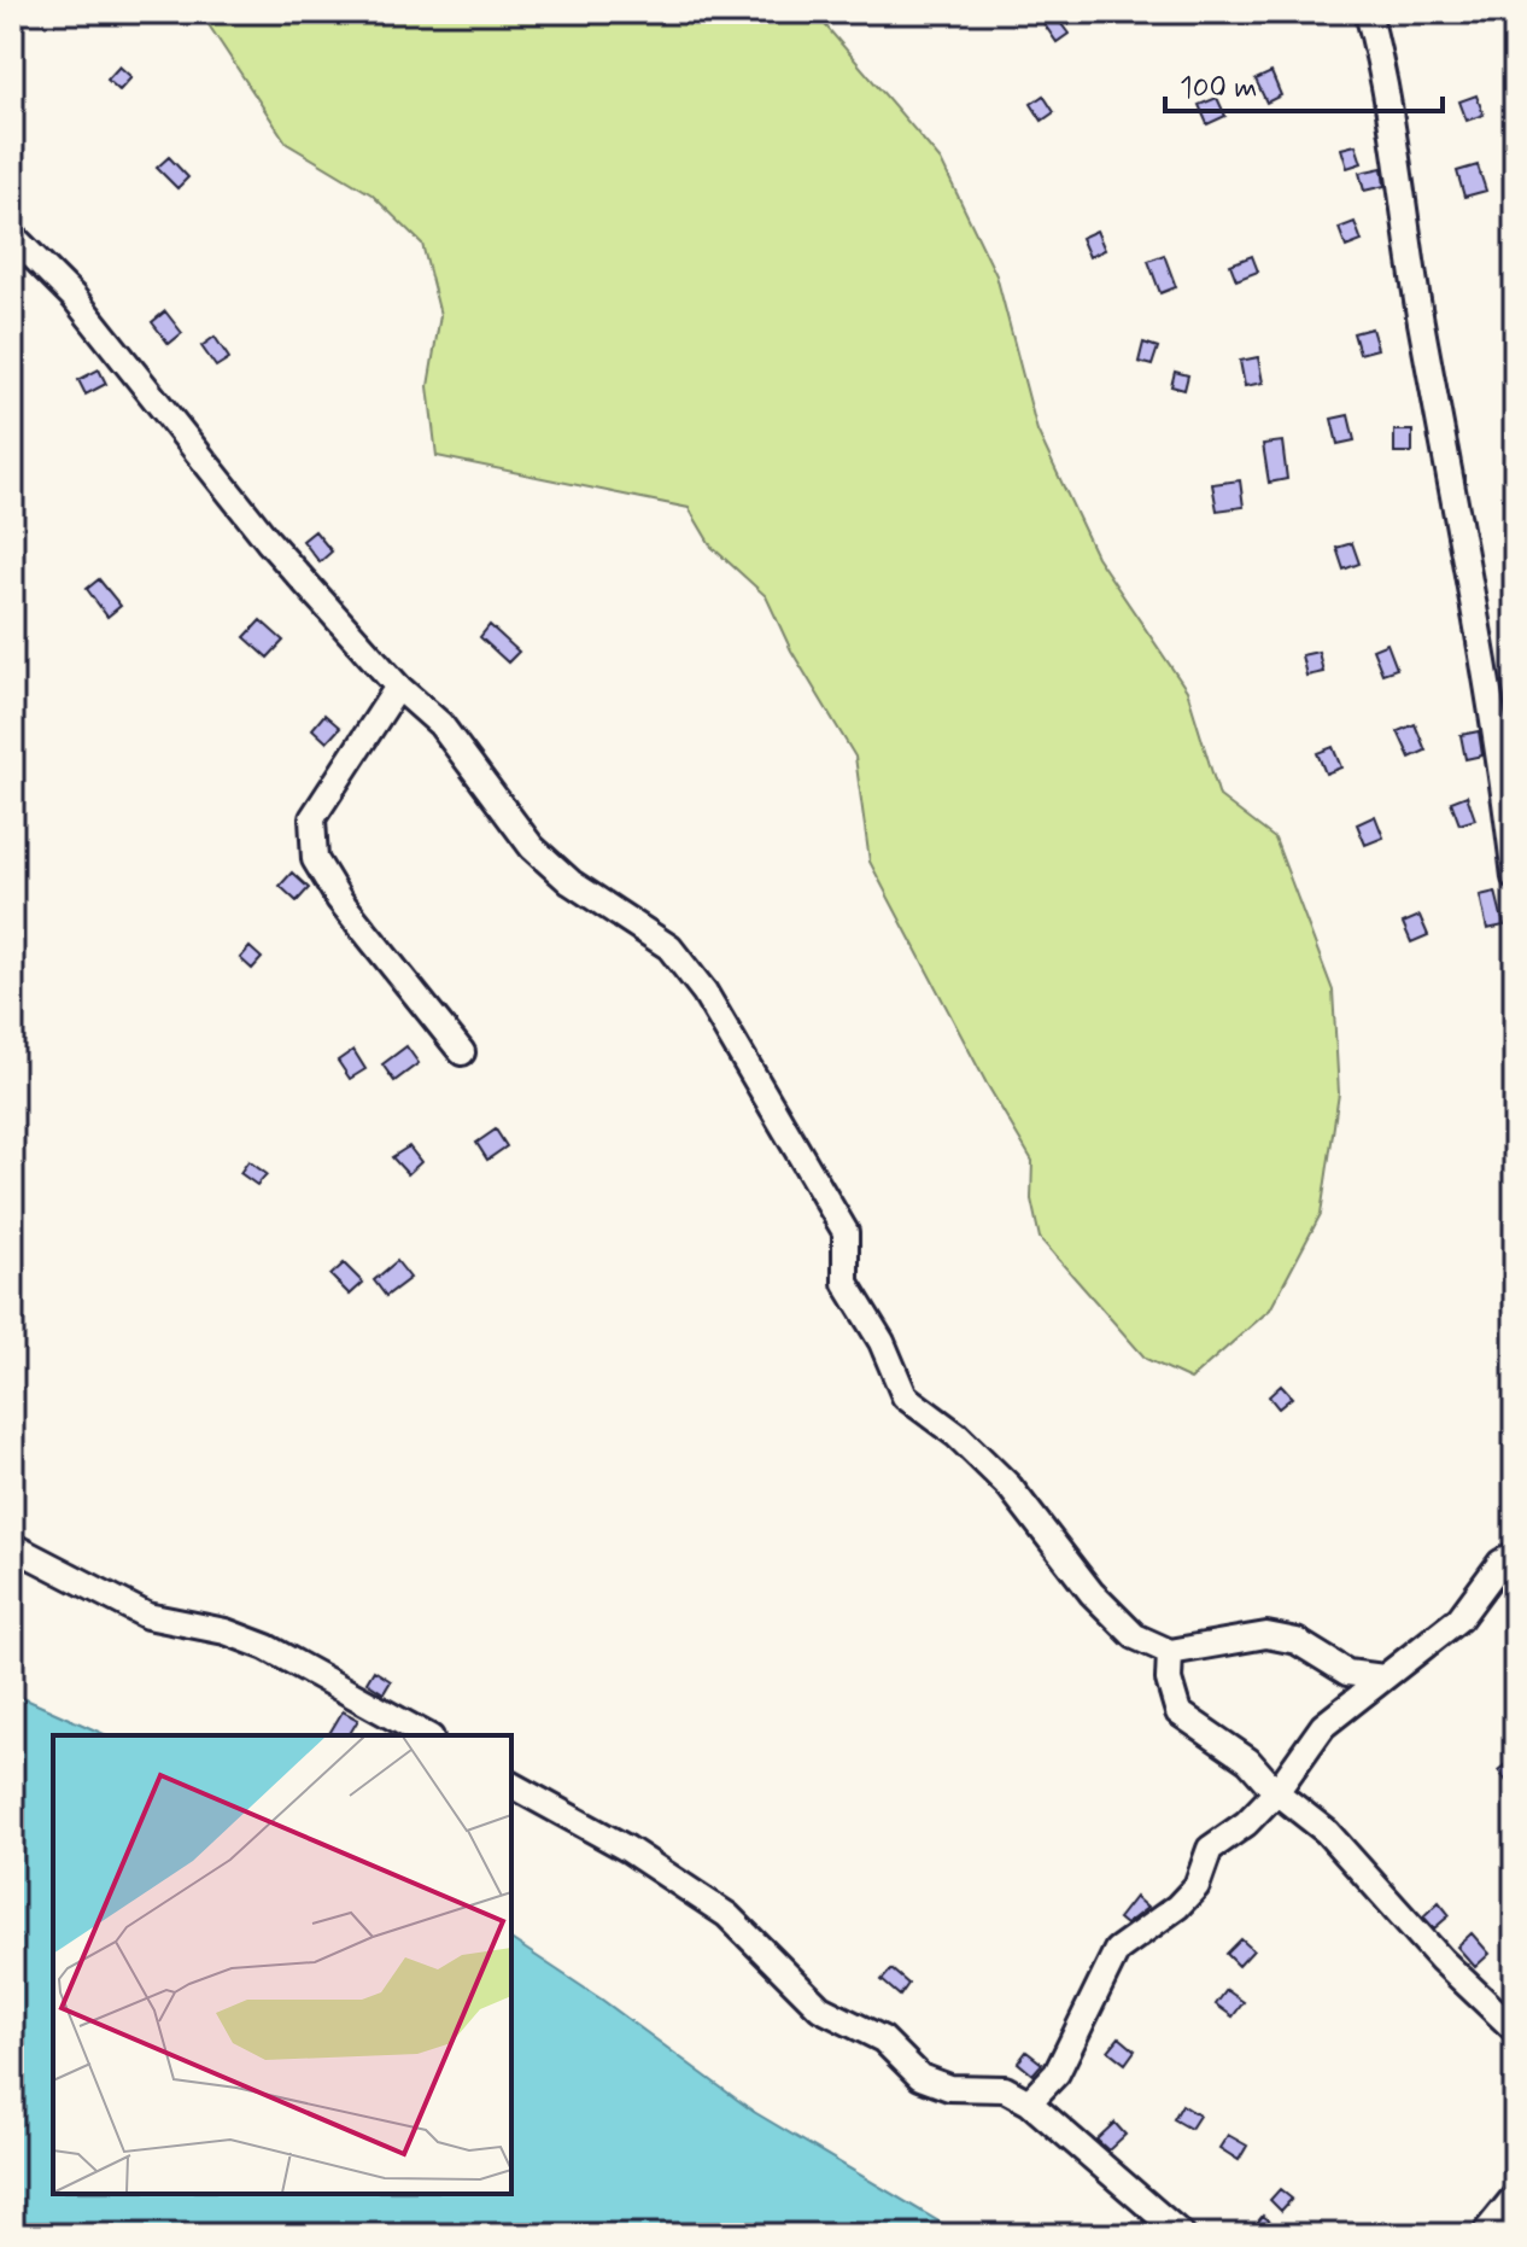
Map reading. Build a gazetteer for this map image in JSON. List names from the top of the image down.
{
  "scale_bar": "100 m"
}
